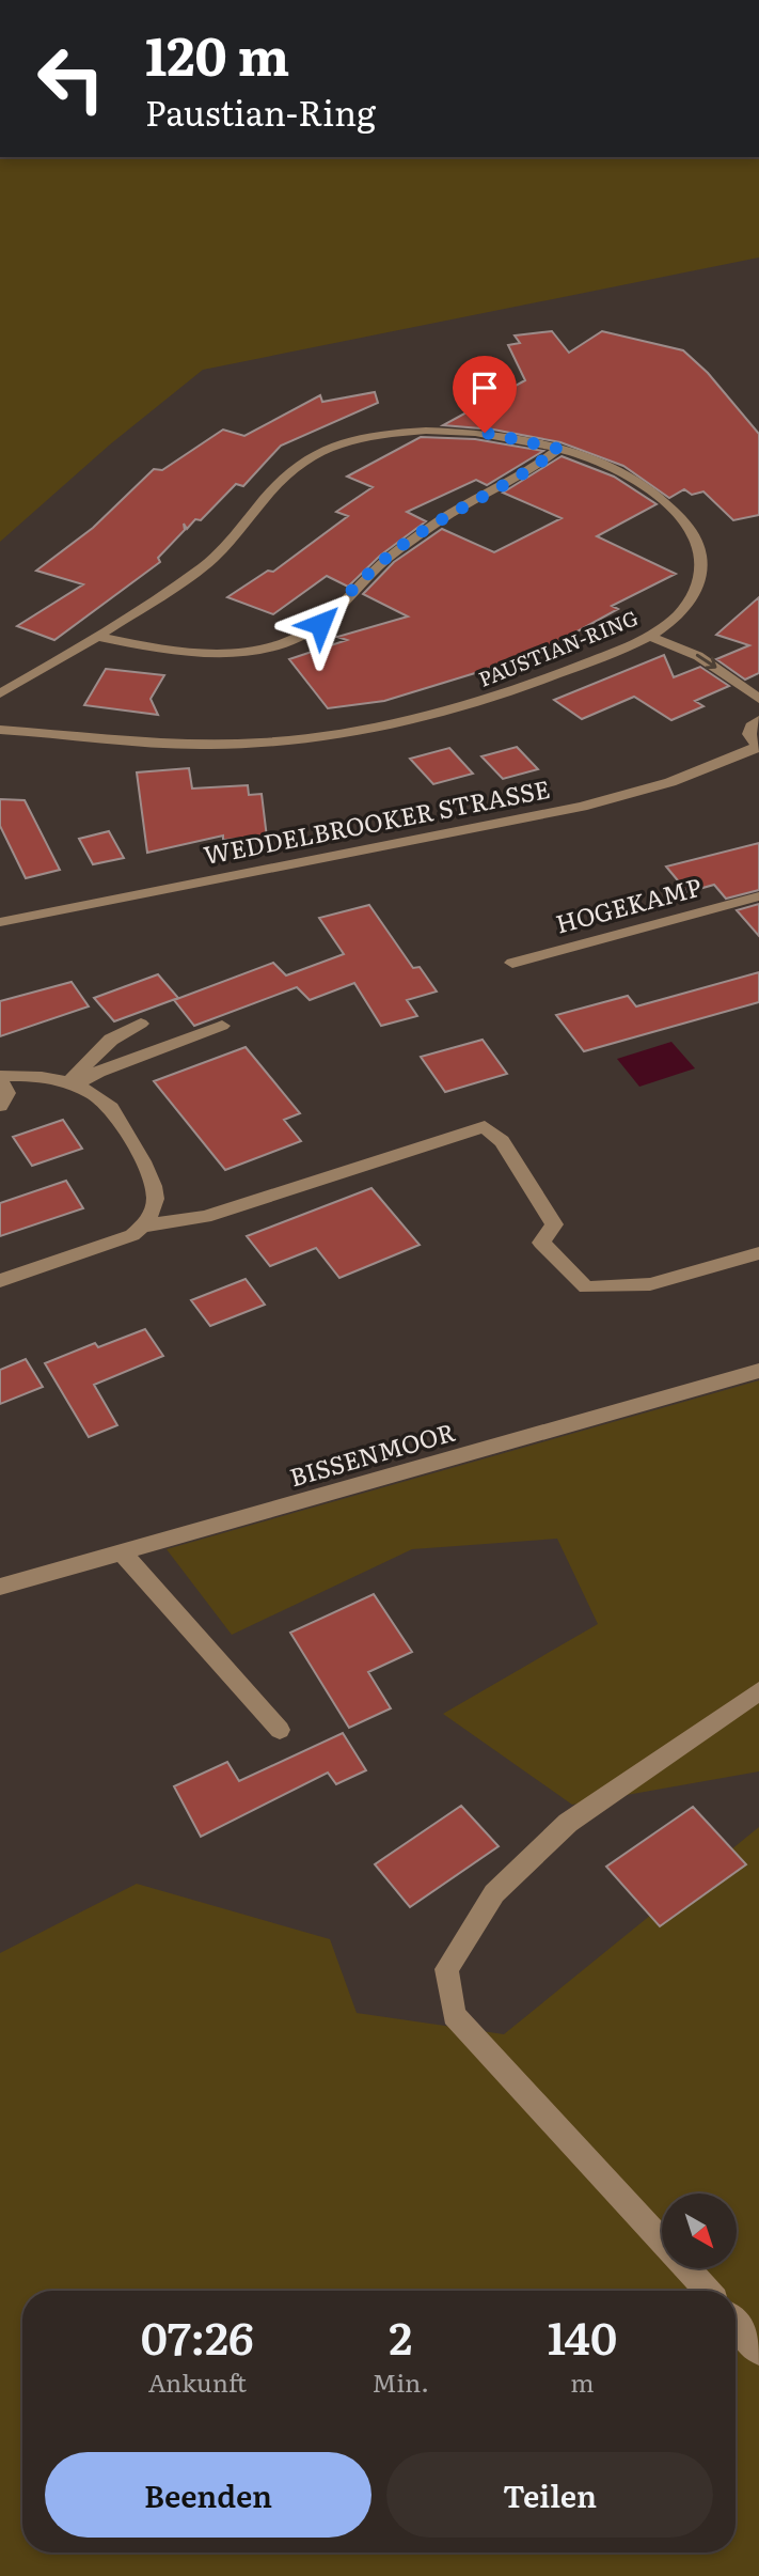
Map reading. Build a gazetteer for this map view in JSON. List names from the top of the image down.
{
  "streets": {
    "street": [
      "PAUSTIAN-RING",
      "WEDDELBROOKER STRASSE",
      "HOGEKAMP",
      "BISSENMOOR"
    ]
  },
  "north": "bottom right",
  "page": {
    "turn": ["120 m", "Paustian-Ring"],
    "eta": [
      "07:26",
      "Ankunft",
      "2",
      "Min.",
      "140",
      "m"
    ],
    "buttons": ["Beenden", "Teilen"]
  }
}
